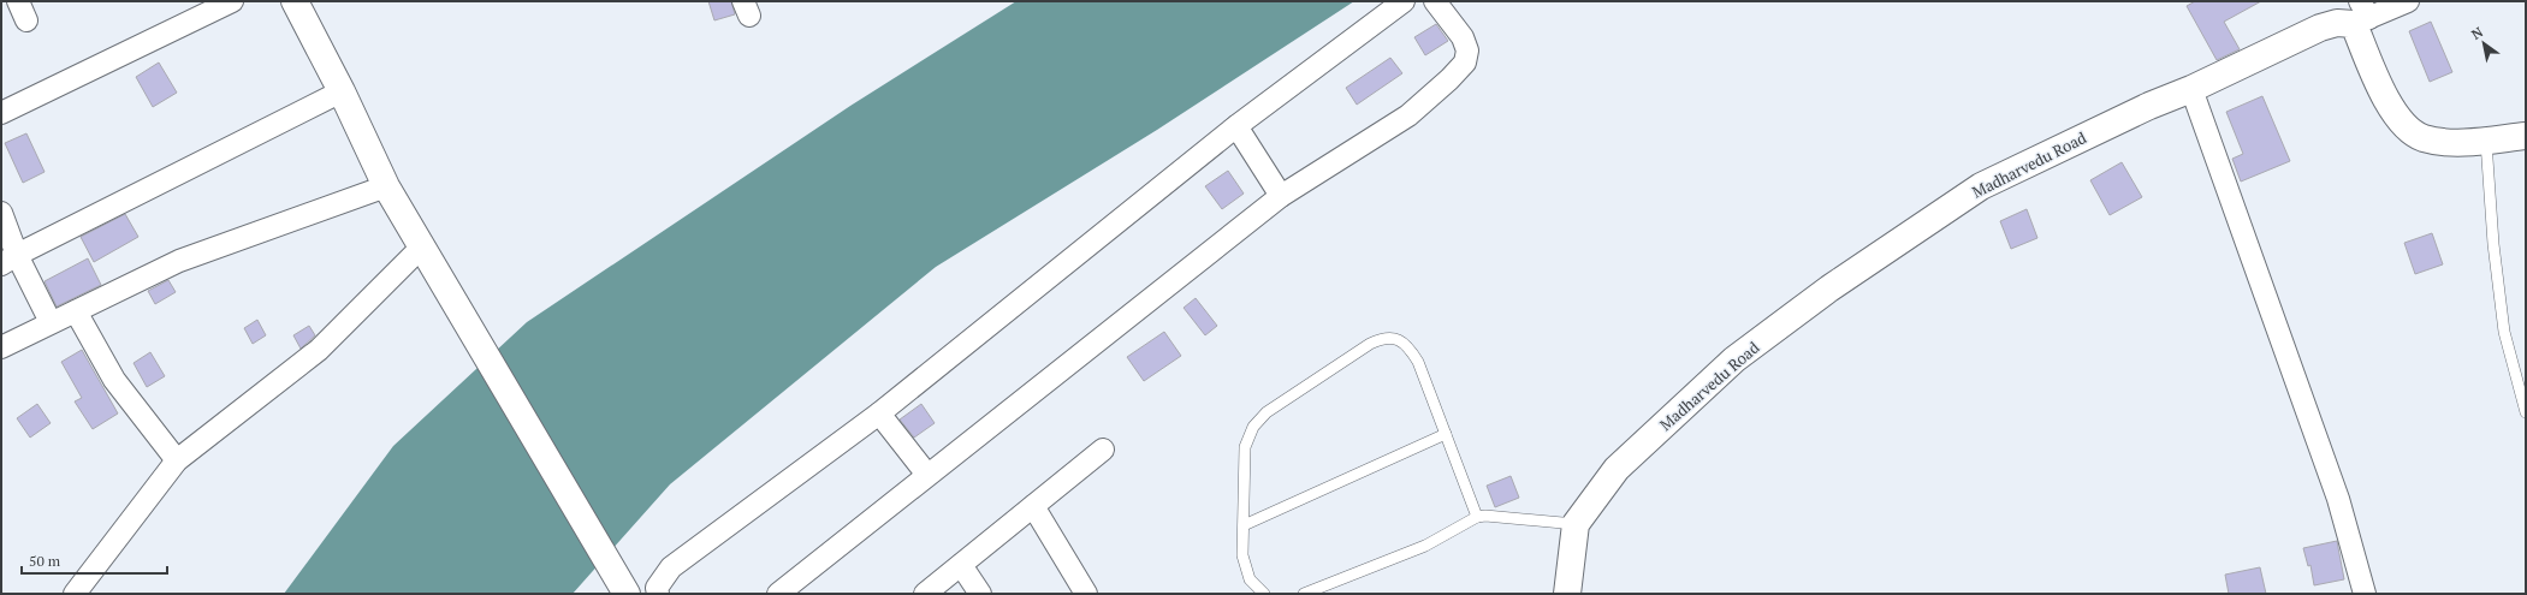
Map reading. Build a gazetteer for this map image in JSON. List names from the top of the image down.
{
  "streets": {
    "street": ["Madharvedu Road"]
  },
  "scale_bar": "50 m",
  "north": "top left"
}
